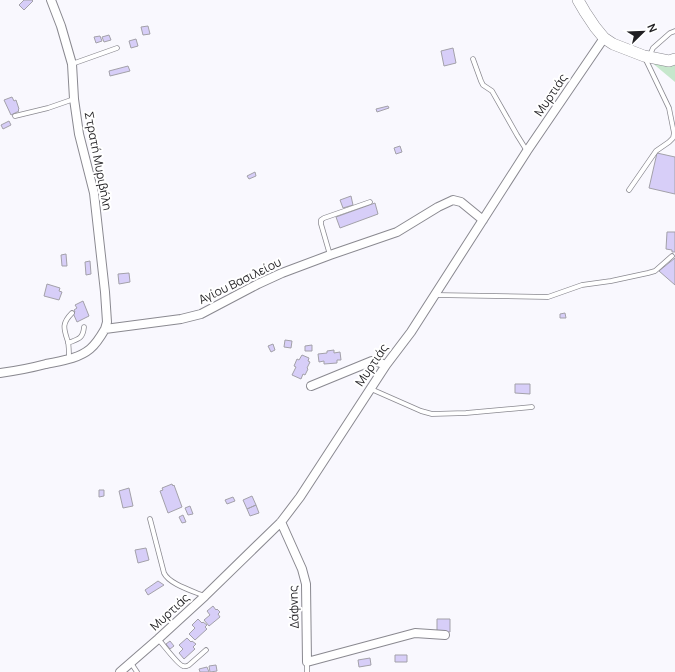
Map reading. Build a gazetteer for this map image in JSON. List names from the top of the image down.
{
  "streets": {
    "street": [
      "Μυρτιάς",
      "Στρατή Μυριβήλη",
      "Αγίου Βασιλείου",
      "Δάφνης"
    ]
  },
  "crossings": [
    ["Μυρτιάς", "Αγίου Βασιλείου"],
    ["Μυρτιάς", "Δάφνης"],
    ["Στρατή Μυριβήλη", "Αγίου Βασιλείου"]
  ],
  "north": "top right"
}
